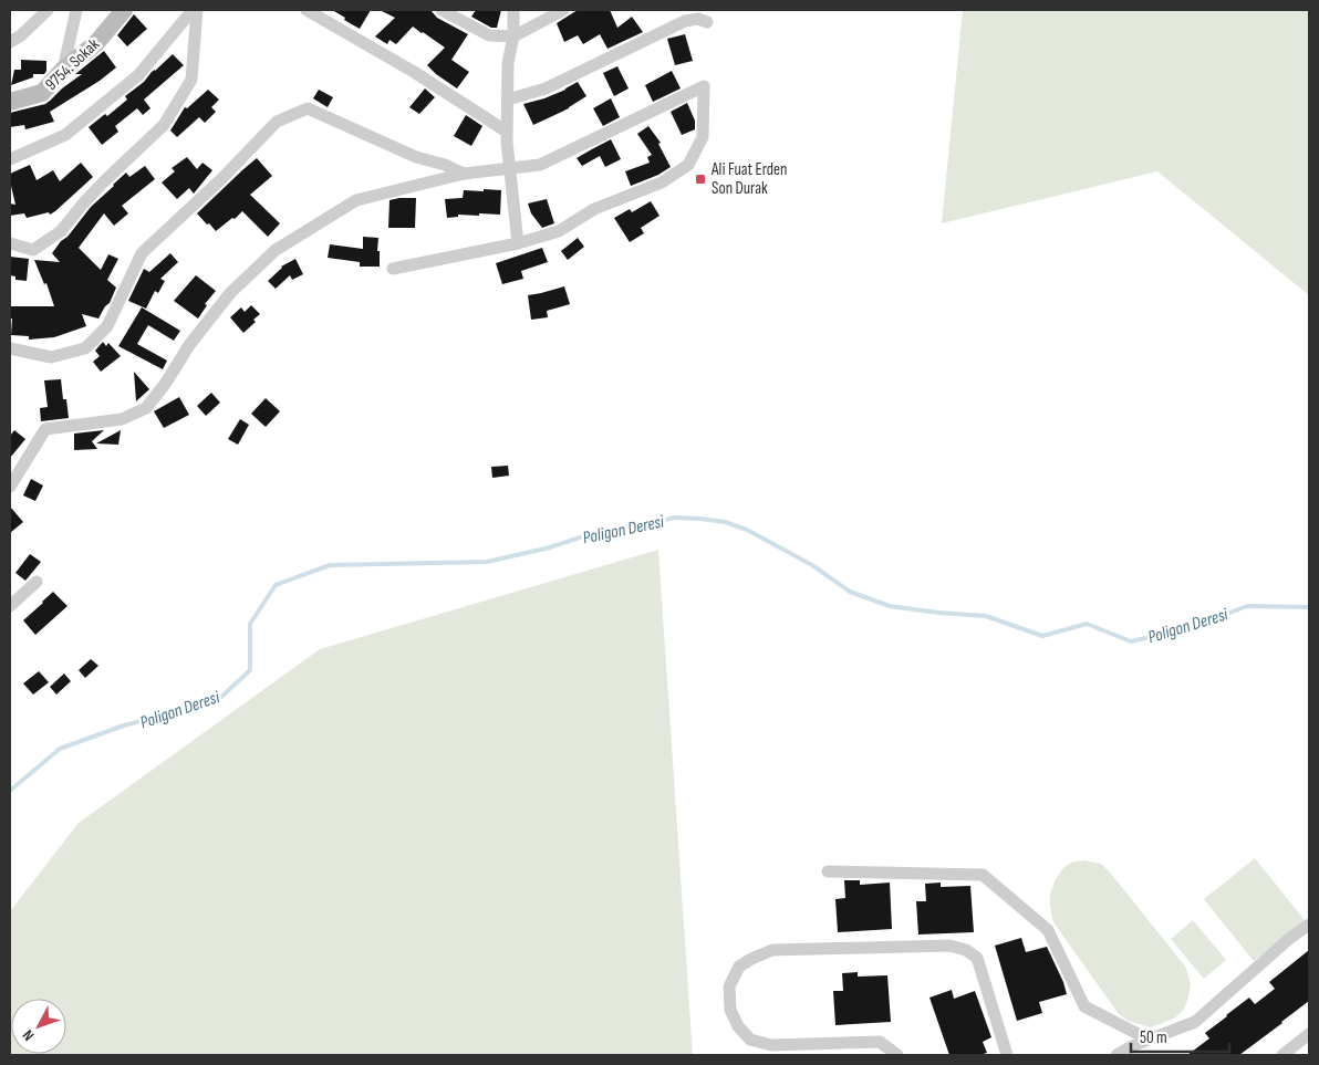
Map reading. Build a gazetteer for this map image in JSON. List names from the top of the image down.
{
  "streets": {
    "street": ["9754. Sokak"]
  },
  "water": ["Poligon Deresi"],
  "places": {
    "transit": ["Ali Fuat Erden Son Durak"]
  },
  "scale_bar": "50 m",
  "north": "bottom left"
}
